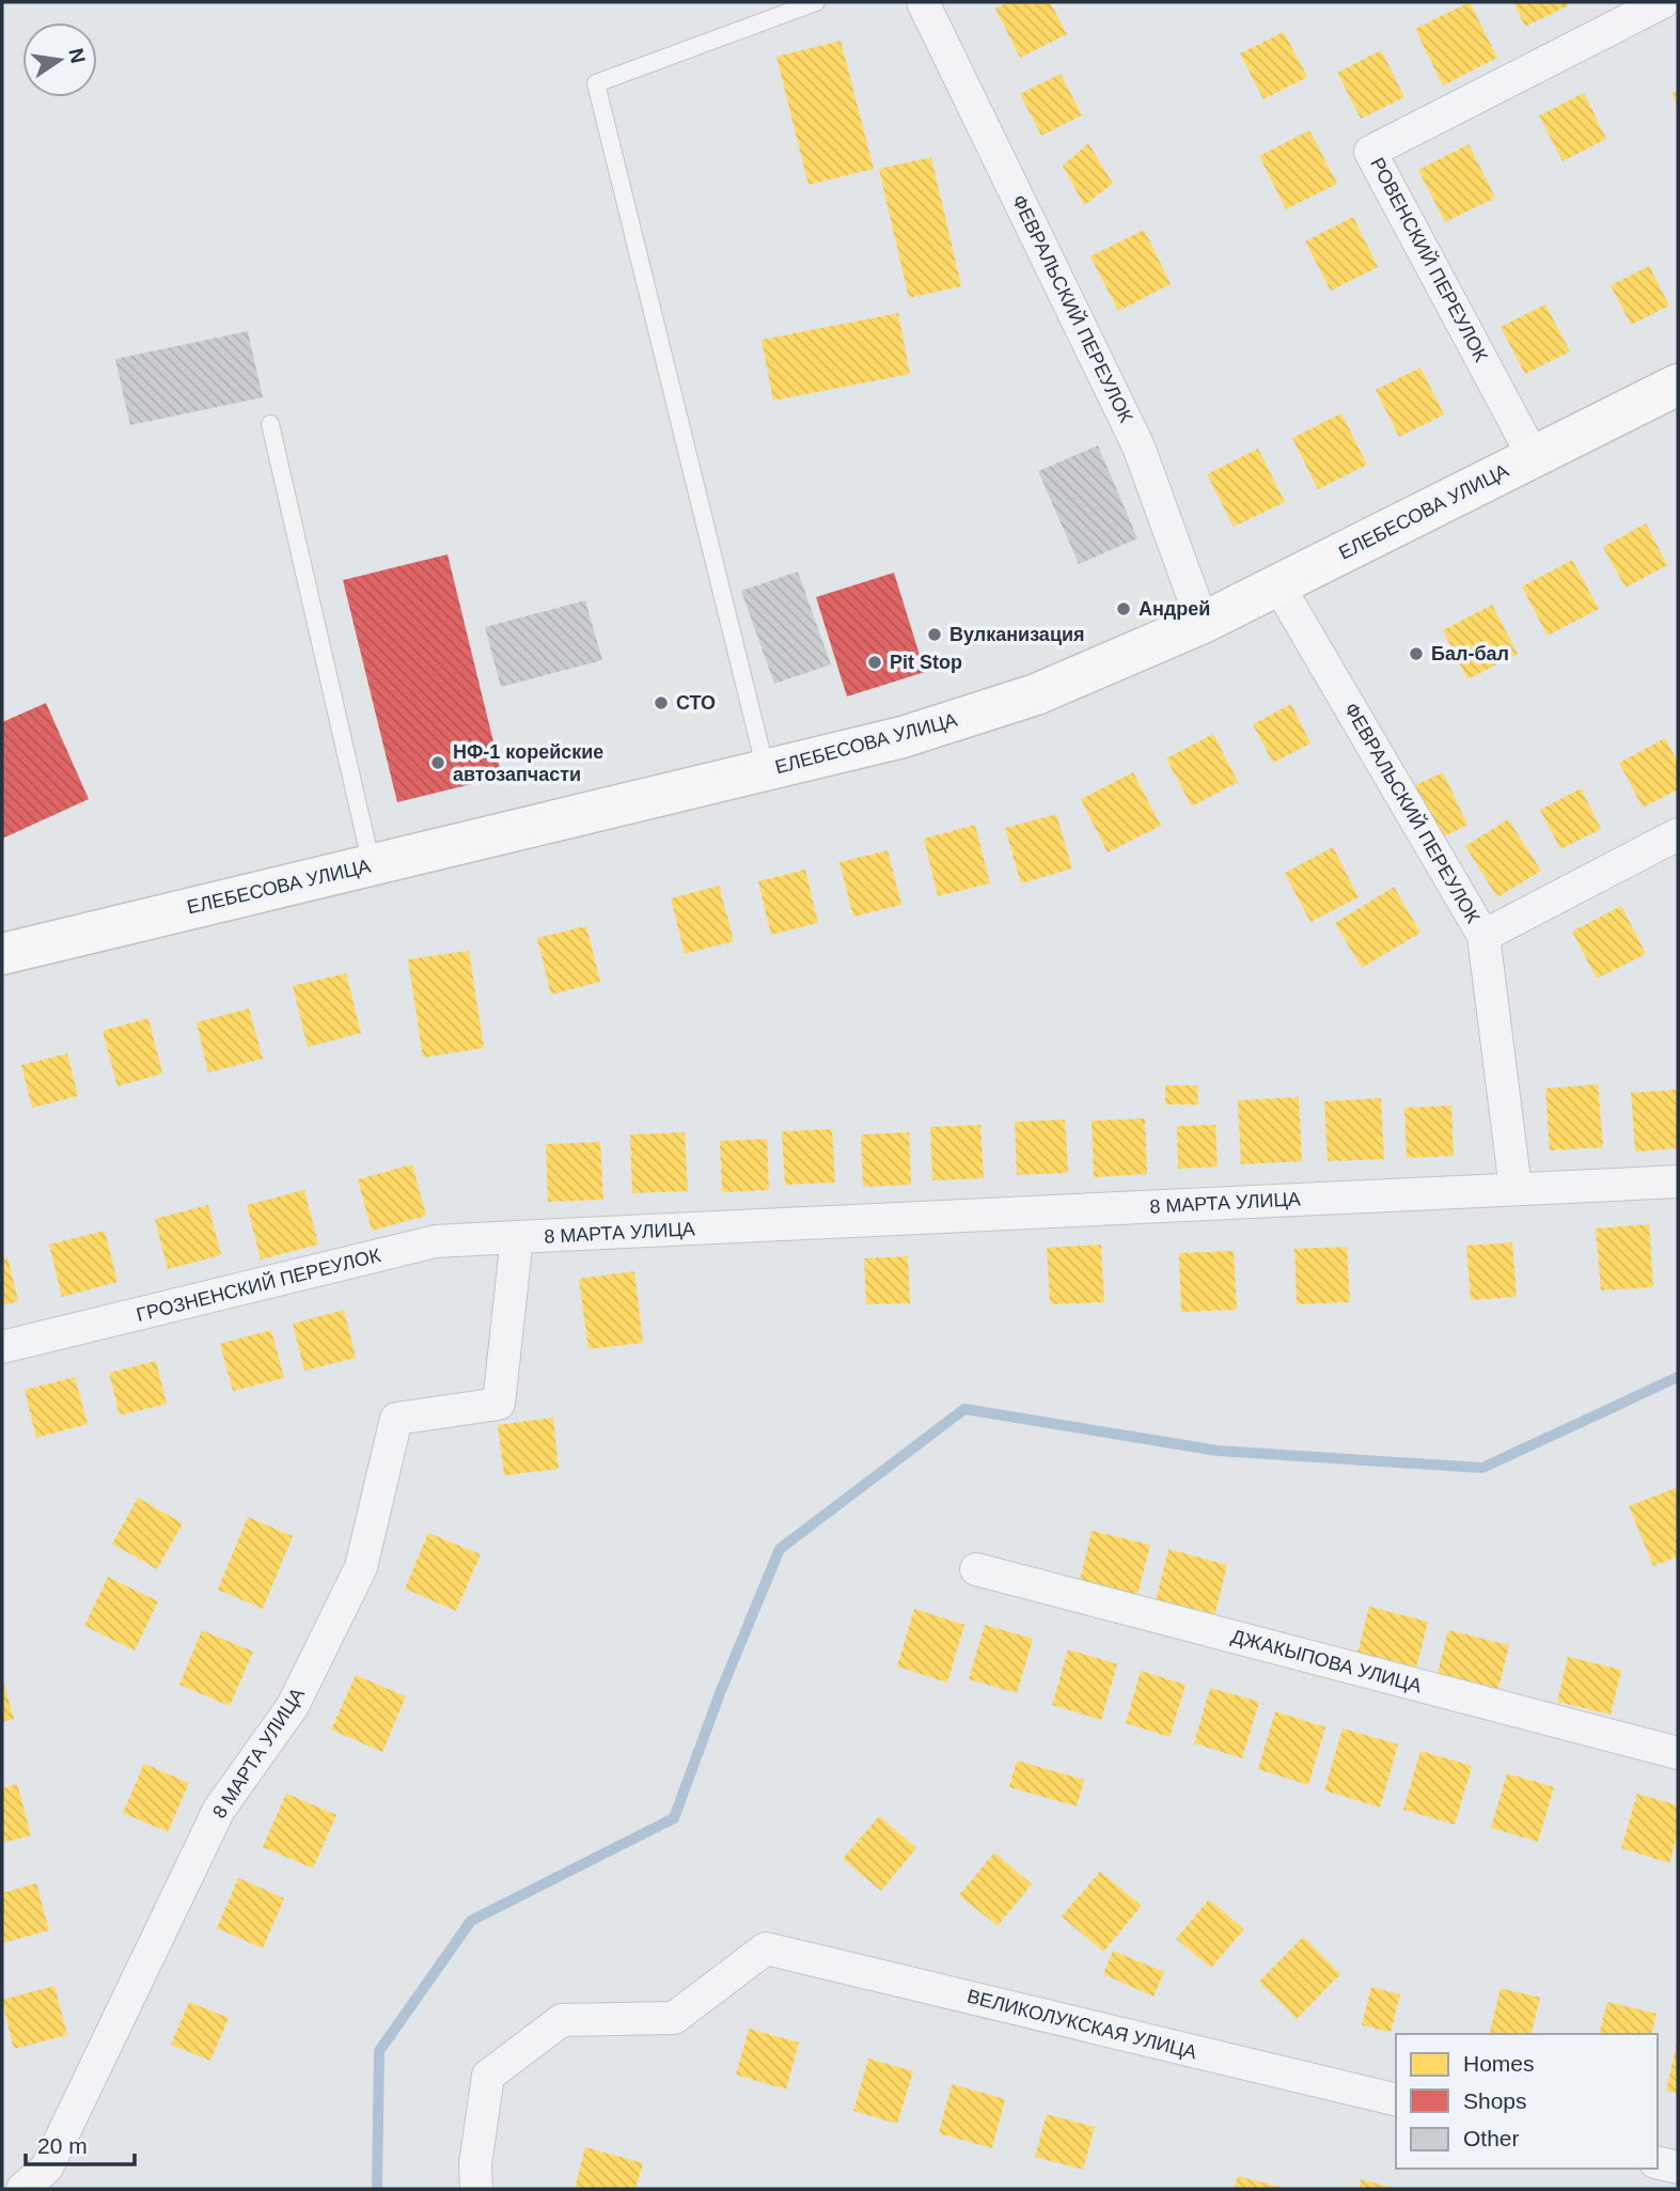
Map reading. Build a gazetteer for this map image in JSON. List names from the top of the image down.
{
  "streets": {
    "main road": ["ЕЛЕБЕСОВА УЛИЦА"],
    "street": [
      "РОВЕНСКИЙ ПЕРЕУЛОК",
      "ФЕВРАЛЬСКИЙ ПЕРЕУЛОК",
      "8 МАРТА УЛИЦА",
      "ГРОЗНЕНСКИЙ ПЕРЕУЛОК",
      "ДЖАКЫПОВА УЛИЦА",
      "ВЕЛИКОЛУКСКАЯ УЛИЦА"
    ]
  },
  "crossings": [
    ["РОВЕНСКИЙ ПЕРЕУЛОК", "ЕЛЕБЕСОВА УЛИЦА"],
    ["ФЕВРАЛЬСКИЙ ПЕРЕУЛОК", "ЕЛЕБЕСОВА УЛИЦА"],
    ["ФЕВРАЛЬСКИЙ ПЕРЕУЛОК", "8 МАРТА УЛИЦА"],
    ["8 МАРТА УЛИЦА", "ГРОЗНЕНСКИЙ ПЕРЕУЛОК"]
  ],
  "places": [
    "Андрей",
    "Вулканизация",
    "Бал-бал",
    "Pit Stop",
    "СТО",
    "НФ-1 корейские автозапчасти"
  ],
  "legend": ["Homes", "Shops", "Other"],
  "scale_bar": "20 m",
  "north": "right"
}
